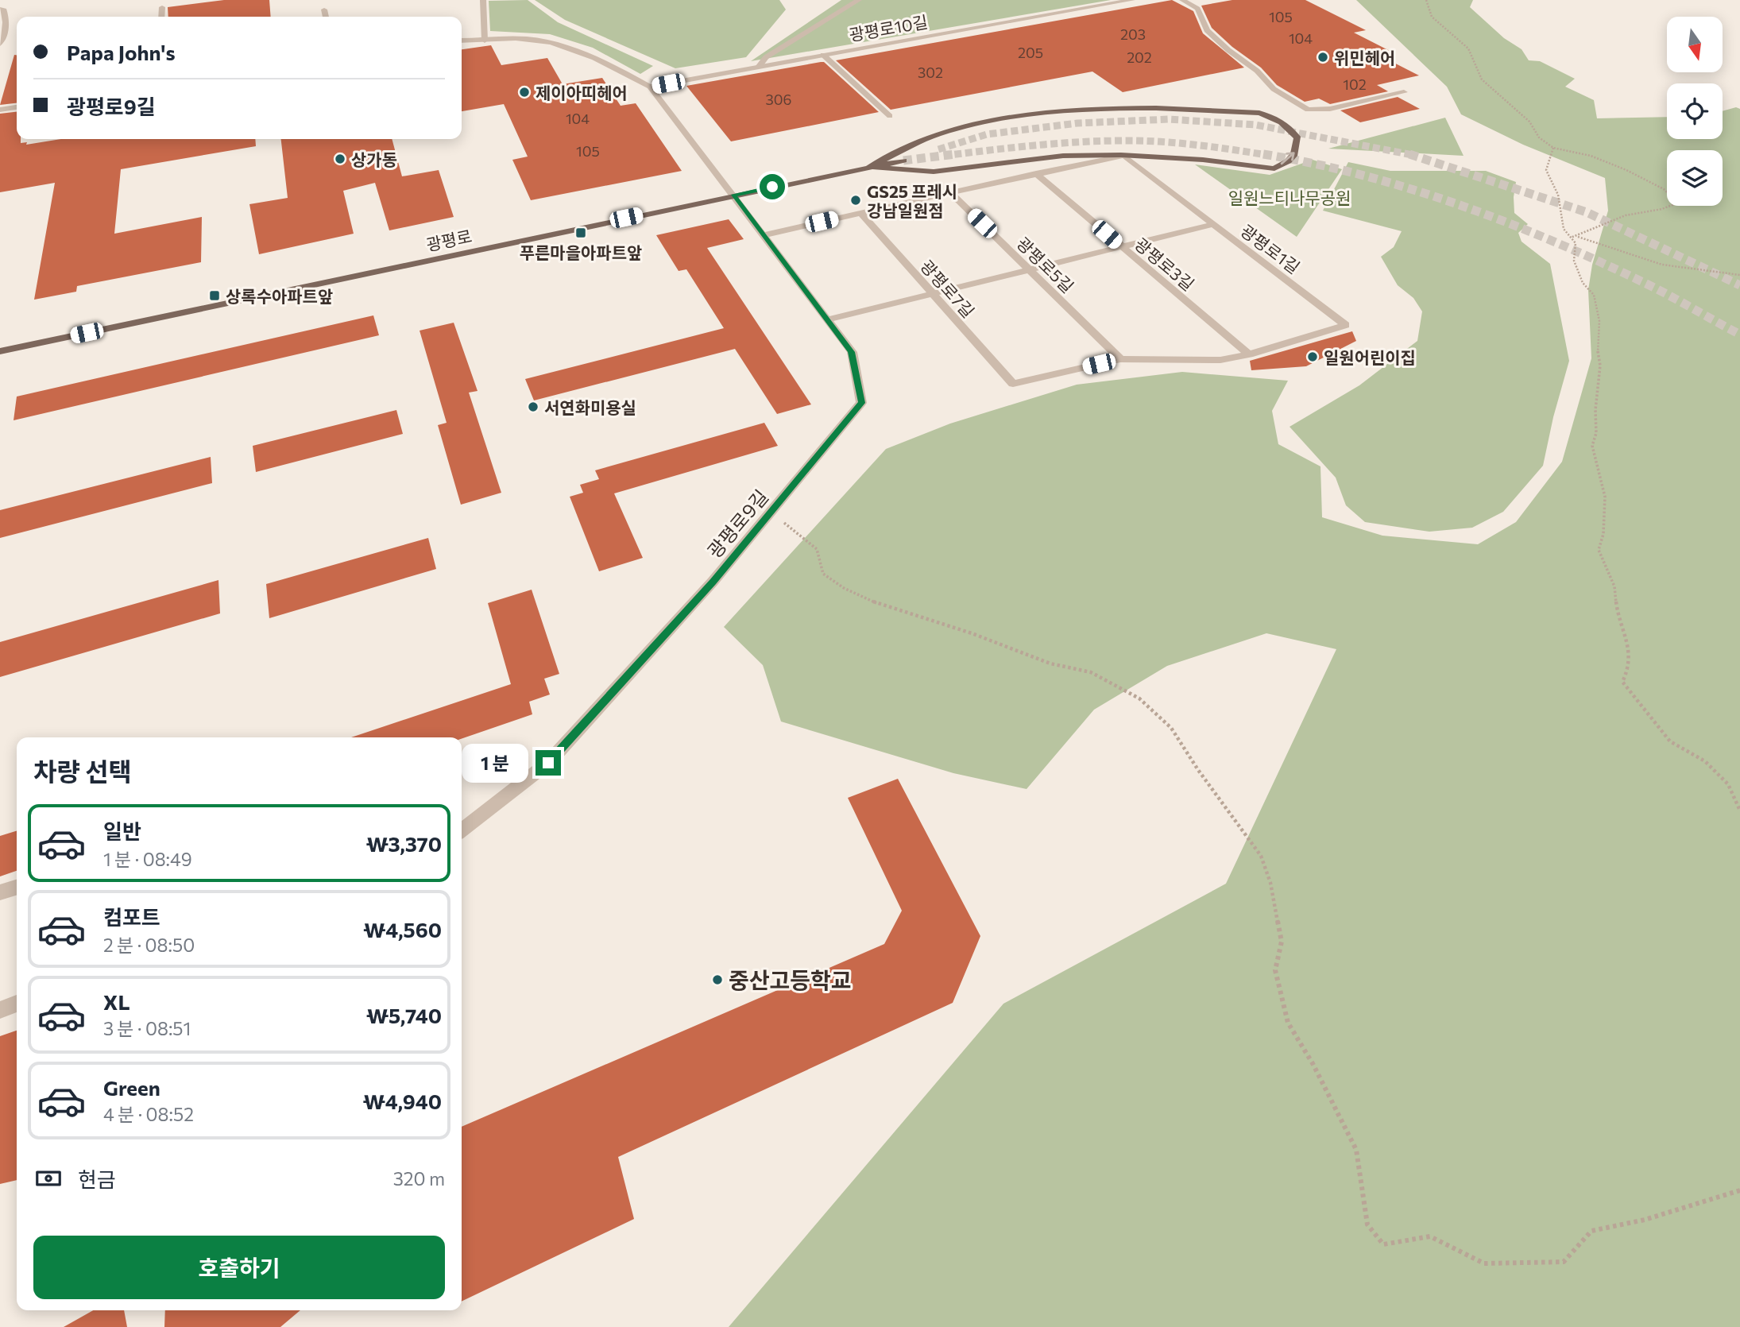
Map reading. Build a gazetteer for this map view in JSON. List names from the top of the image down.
{
  "streets": {
    "main road": ["광평로"],
    "street": [
      "광평로10길",
      "광평로1길",
      "광평로3길",
      "광평로5길",
      "광평로7길",
      "광평로9길"
    ]
  },
  "crossings": [
    ["광평로", "광평로9길"],
    ["광평로1길", "광평로3길"],
    ["광평로5길", "광평로7길"]
  ],
  "parks": ["일원느티나무공원"],
  "places": {
    "other": [
      "위민헤어",
      "제이아띠헤어",
      "상가동",
      "GS25 프레시 강남일원점",
      "일원어린이집",
      "서연화미용실",
      "중산고등학교"
    ],
    "transit": ["푸른마을아파트앞", "상록수아파트앞"]
  },
  "house_numbers": [
    "105",
    "203",
    "104",
    "205",
    "202",
    "302",
    "102",
    "306",
    "104",
    "105"
  ],
  "north": "bottom",
  "page": {
    "banner": ["Papa John's", "광평로9길"],
    "heading": "차량 선택",
    "bubble": "1 분",
    "list": [
      {
        "name": "일반",
        "note": "1 분 · 08:49",
        "value": "₩3,370"
      },
      {
        "name": "컴포트",
        "note": "2 분 · 08:50",
        "value": "₩4,560"
      },
      {
        "name": "XL",
        "note": "3 분 · 08:51",
        "value": "₩5,740"
      },
      {
        "name": "Green",
        "note": "4 분 · 08:52",
        "value": "₩4,940"
      }
    ],
    "pay": ["현금", "320 m"],
    "buttons": "호출하기"
  }
}
